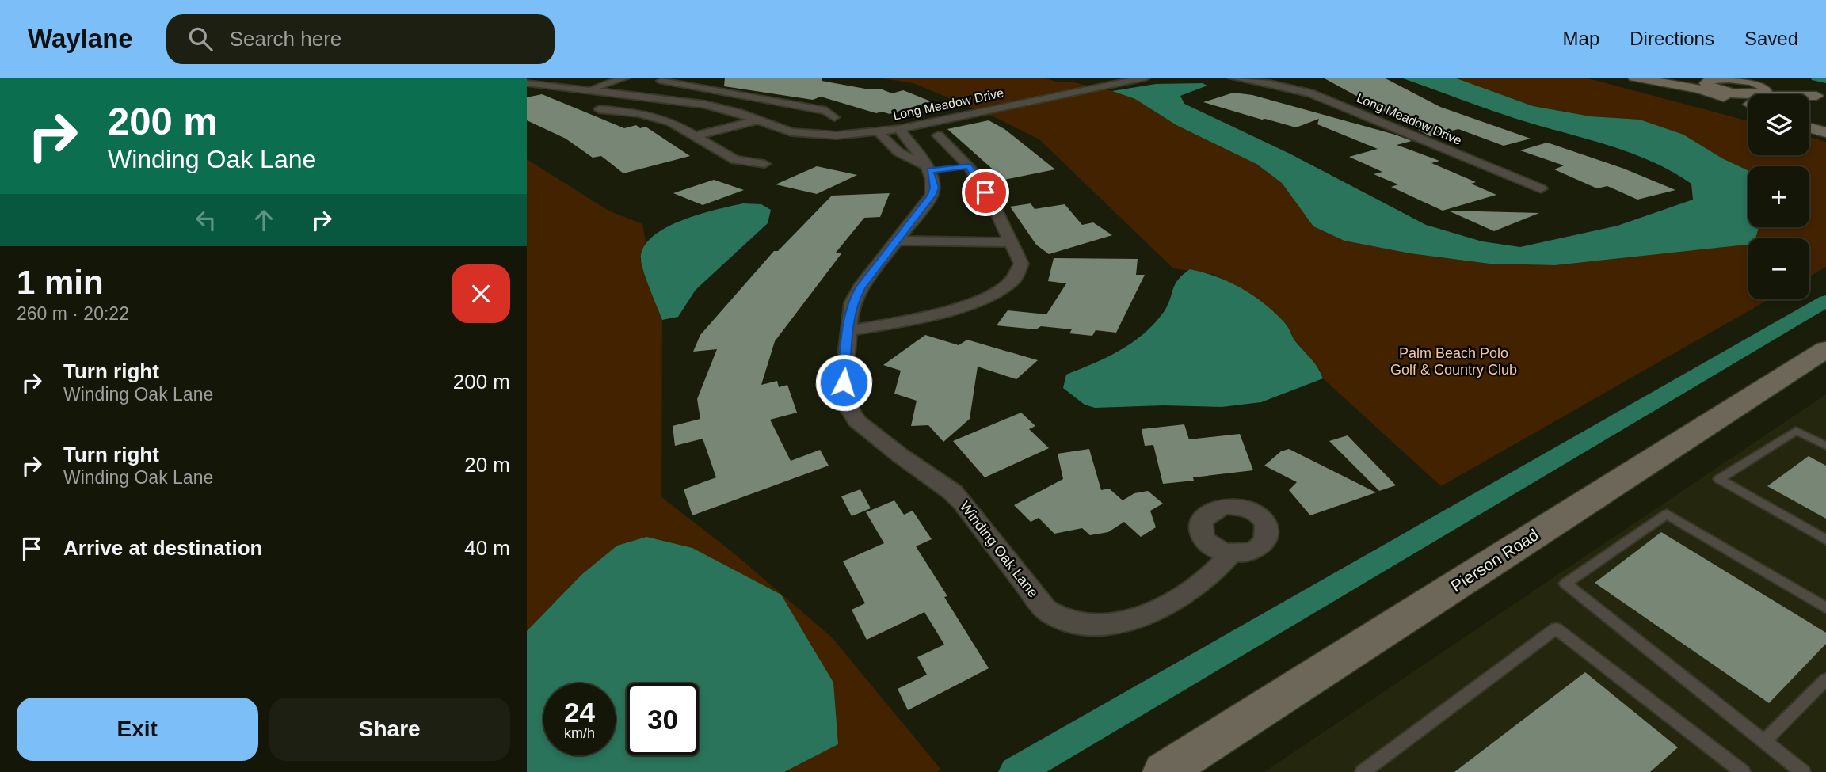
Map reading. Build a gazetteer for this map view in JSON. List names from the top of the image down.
{
  "streets": {
    "street": ["Long Meadow Drive", "Winding Oak Lane", "Pierson Road"]
  },
  "parks": ["Palm Beach Polo Golf & Country Club"],
  "page": {
    "header": "Waylane",
    "search": "Search here",
    "nav": ["Map", "Directions", "Saved"],
    "turn": ["200 m", "Winding Oak Lane"],
    "map_buttons": ["+", "−"],
    "heading": ["1 min", "260 m · 20:22"],
    "list": [
      {
        "name": "Turn right",
        "note": "Winding Oak Lane",
        "value": "200 m"
      },
      {
        "name": "Turn right",
        "note": "Winding Oak Lane",
        "value": "20 m"
      },
      {
        "name": "Arrive at destination",
        "value": "40 m"
      }
    ],
    "speed": "24 km/h",
    "limit": "30",
    "buttons": ["Exit", "Share"]
  }
}
